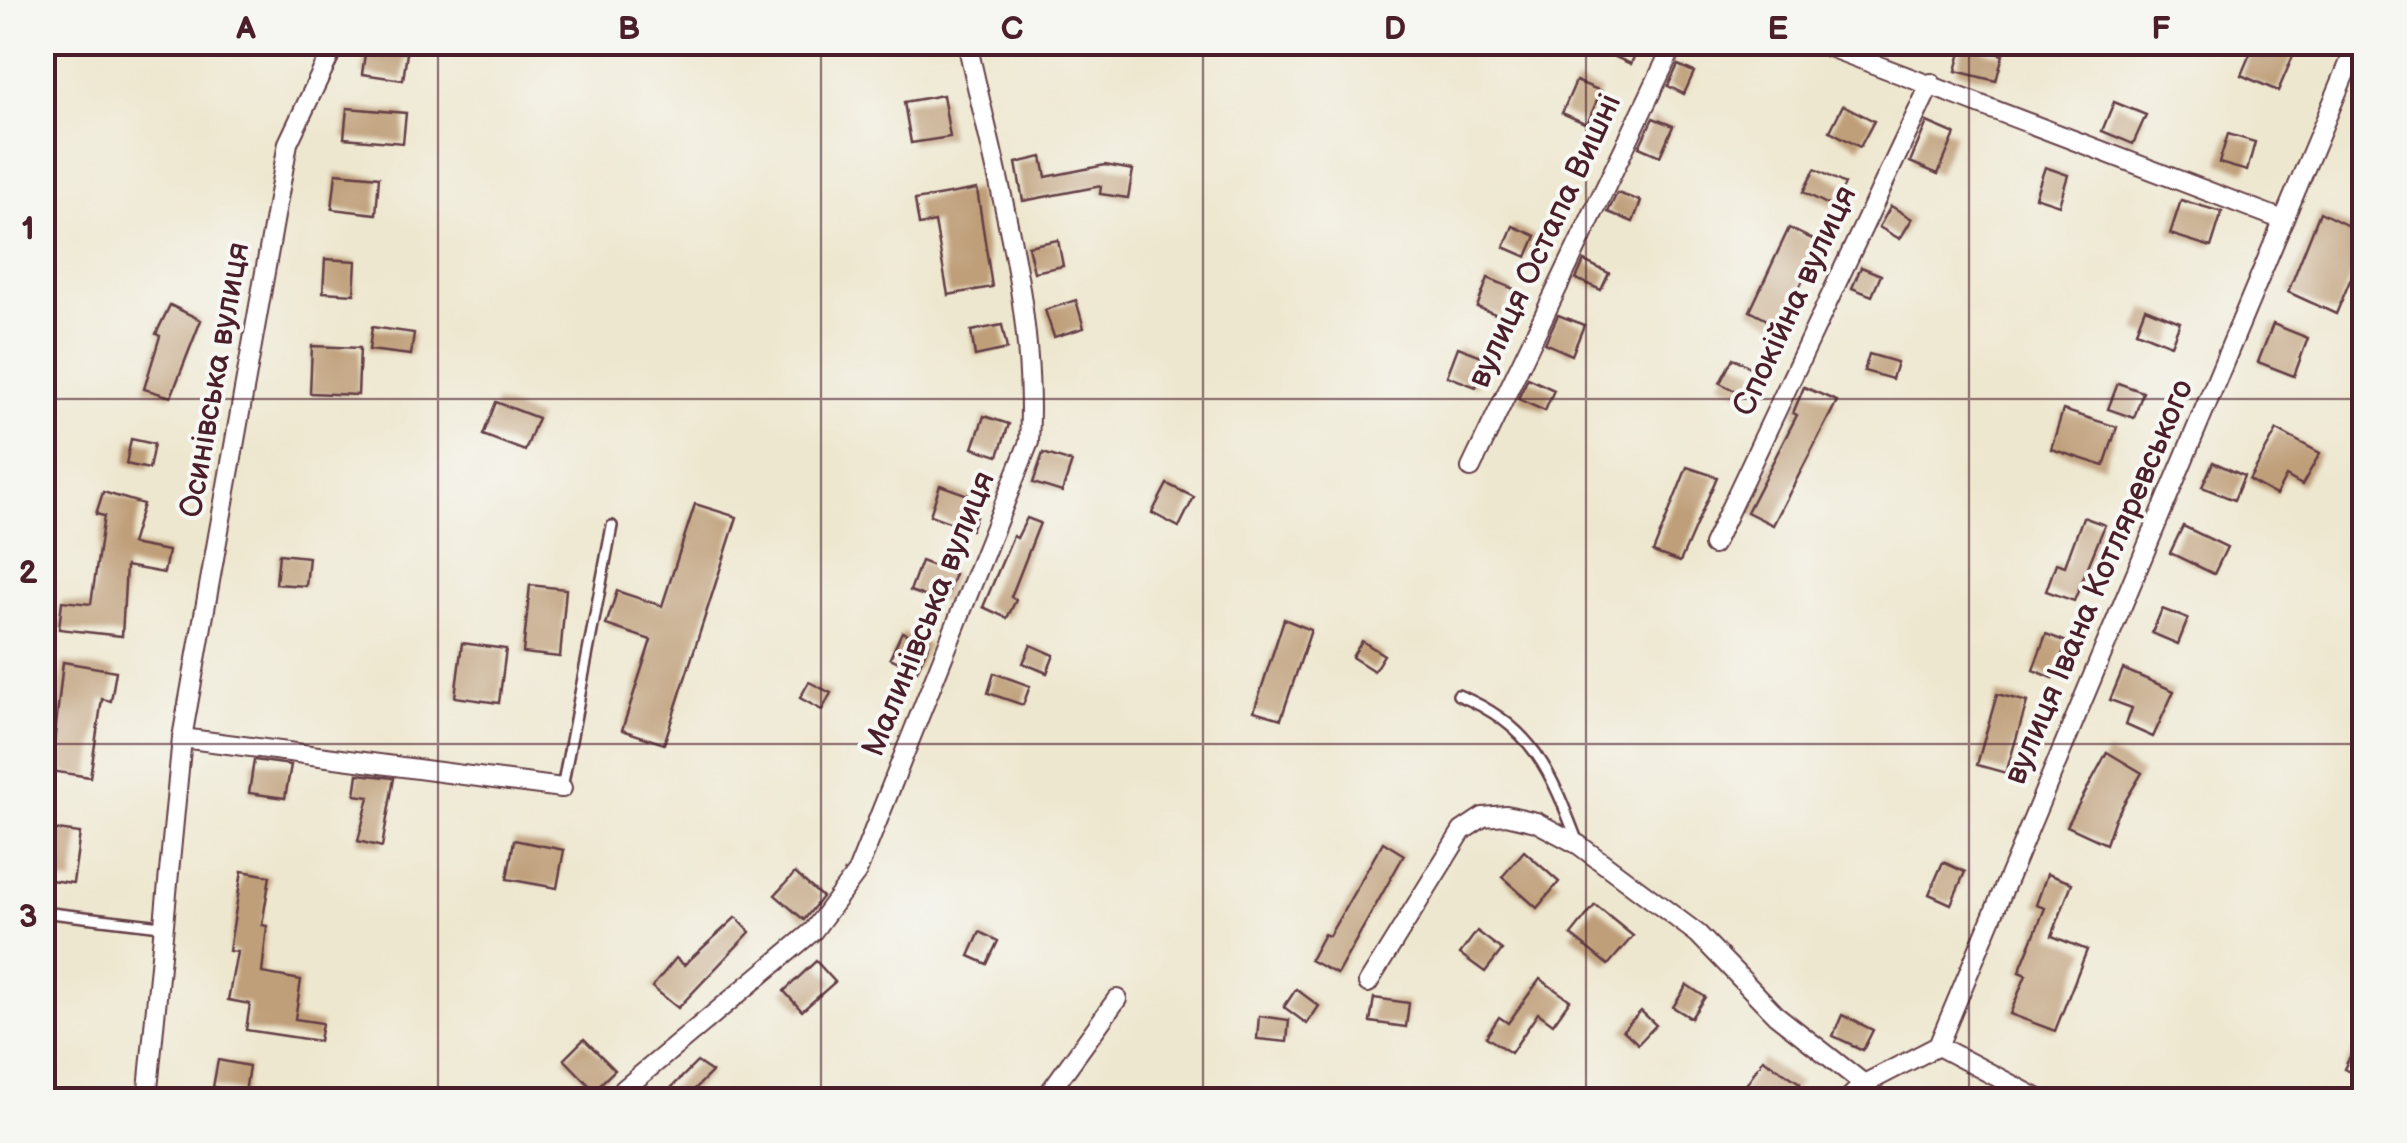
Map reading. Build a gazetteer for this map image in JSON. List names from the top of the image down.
{
  "streets": {
    "street": [
      "вулиця Остапа Вишні",
      "Спокійна вулиця",
      "Осинівська вулиця",
      "вулиця Івана Котляревського",
      "Малинівська вулиця"
    ]
  },
  "grid": {
    "columns": [
      "A",
      "B",
      "C",
      "D",
      "E",
      "F"
    ],
    "rows": ["1", "2", "3"]
  }
}
